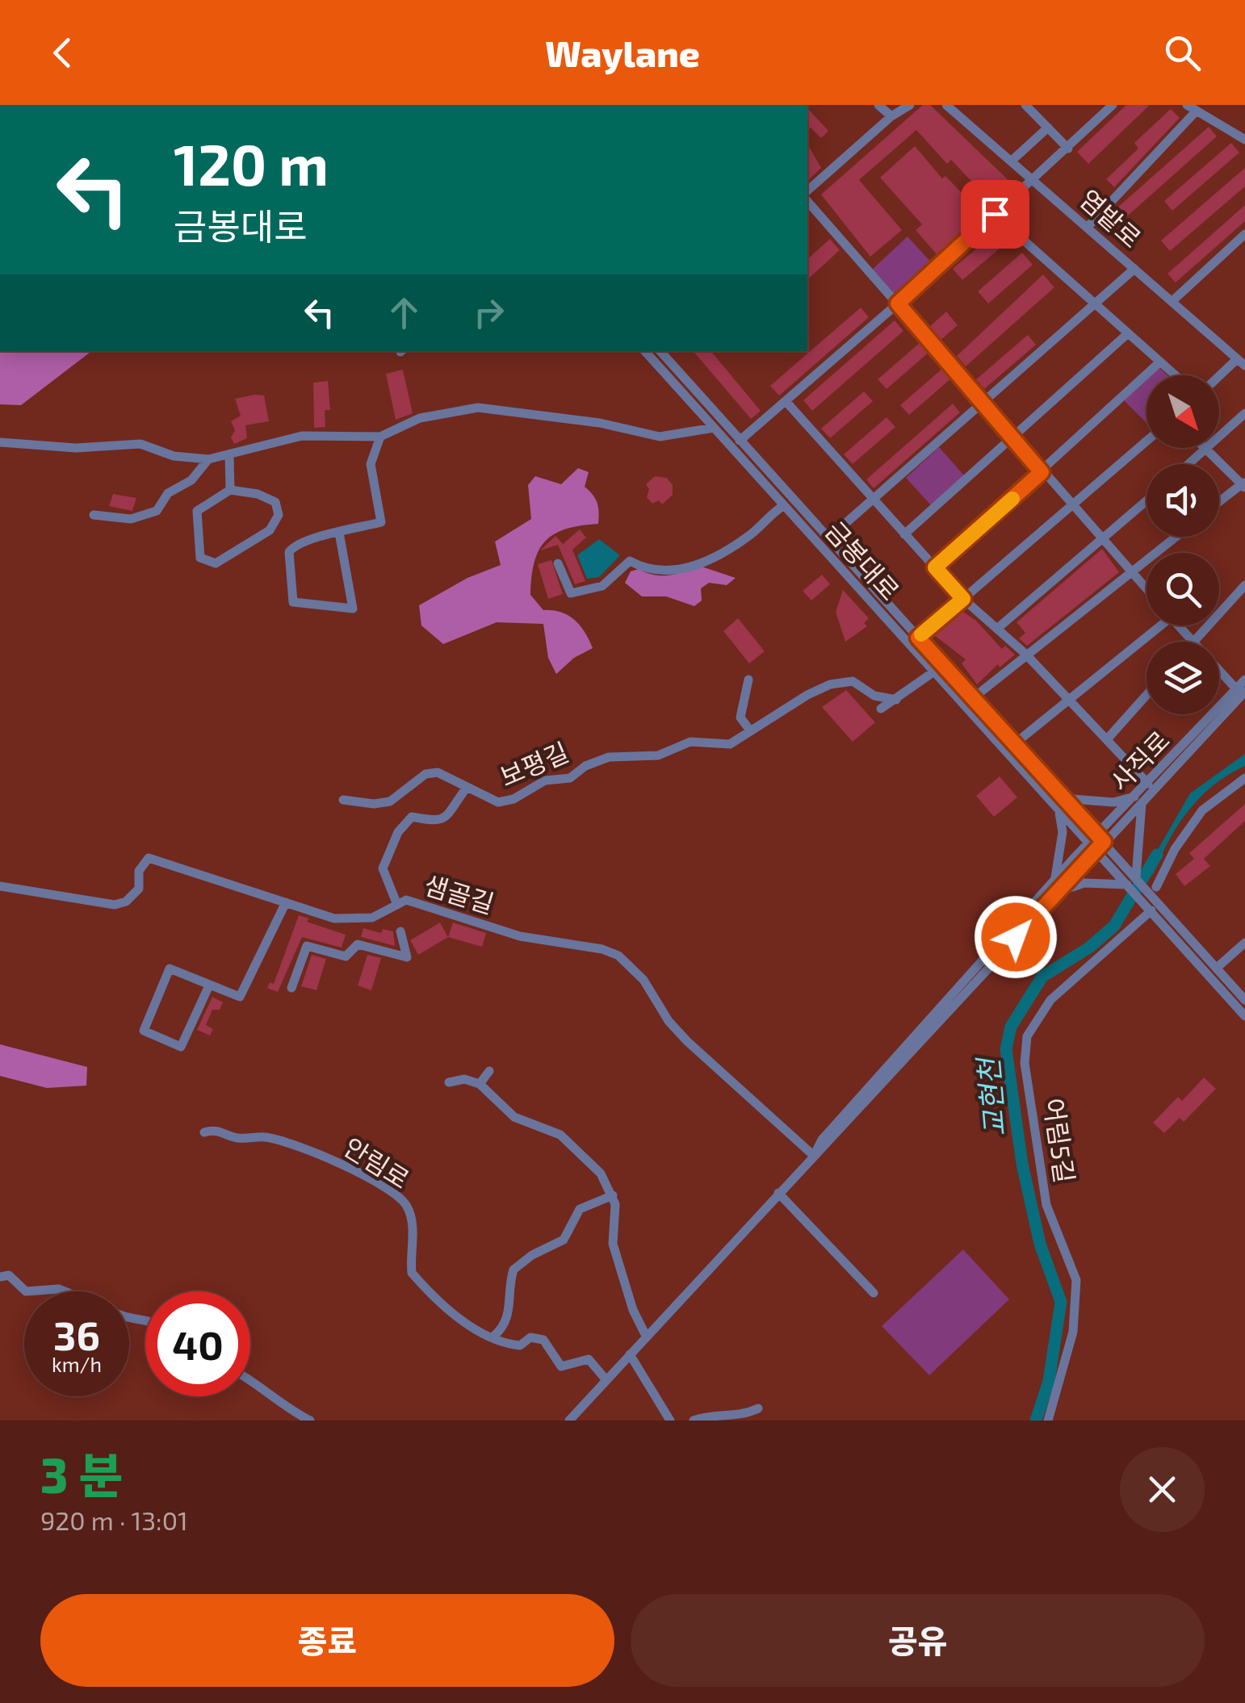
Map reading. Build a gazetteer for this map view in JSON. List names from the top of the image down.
{
  "streets": {
    "street": [
      "염밭로",
      "금봉대로",
      "사직로",
      "보평길",
      "샘골길",
      "어림5길",
      "안림로"
    ]
  },
  "crossings": [
    ["금봉대로", "사직로"],
    ["금봉대로", "어림5길"]
  ],
  "water": ["교현천"],
  "north": "bottom right",
  "page": {
    "header": "Waylane",
    "turn": ["120 m", "금봉대로"],
    "speed": "36 km/h",
    "limit": "40",
    "heading": ["3 분", "920 m · 13:01"],
    "buttons": ["종료", "공유"]
  }
}
